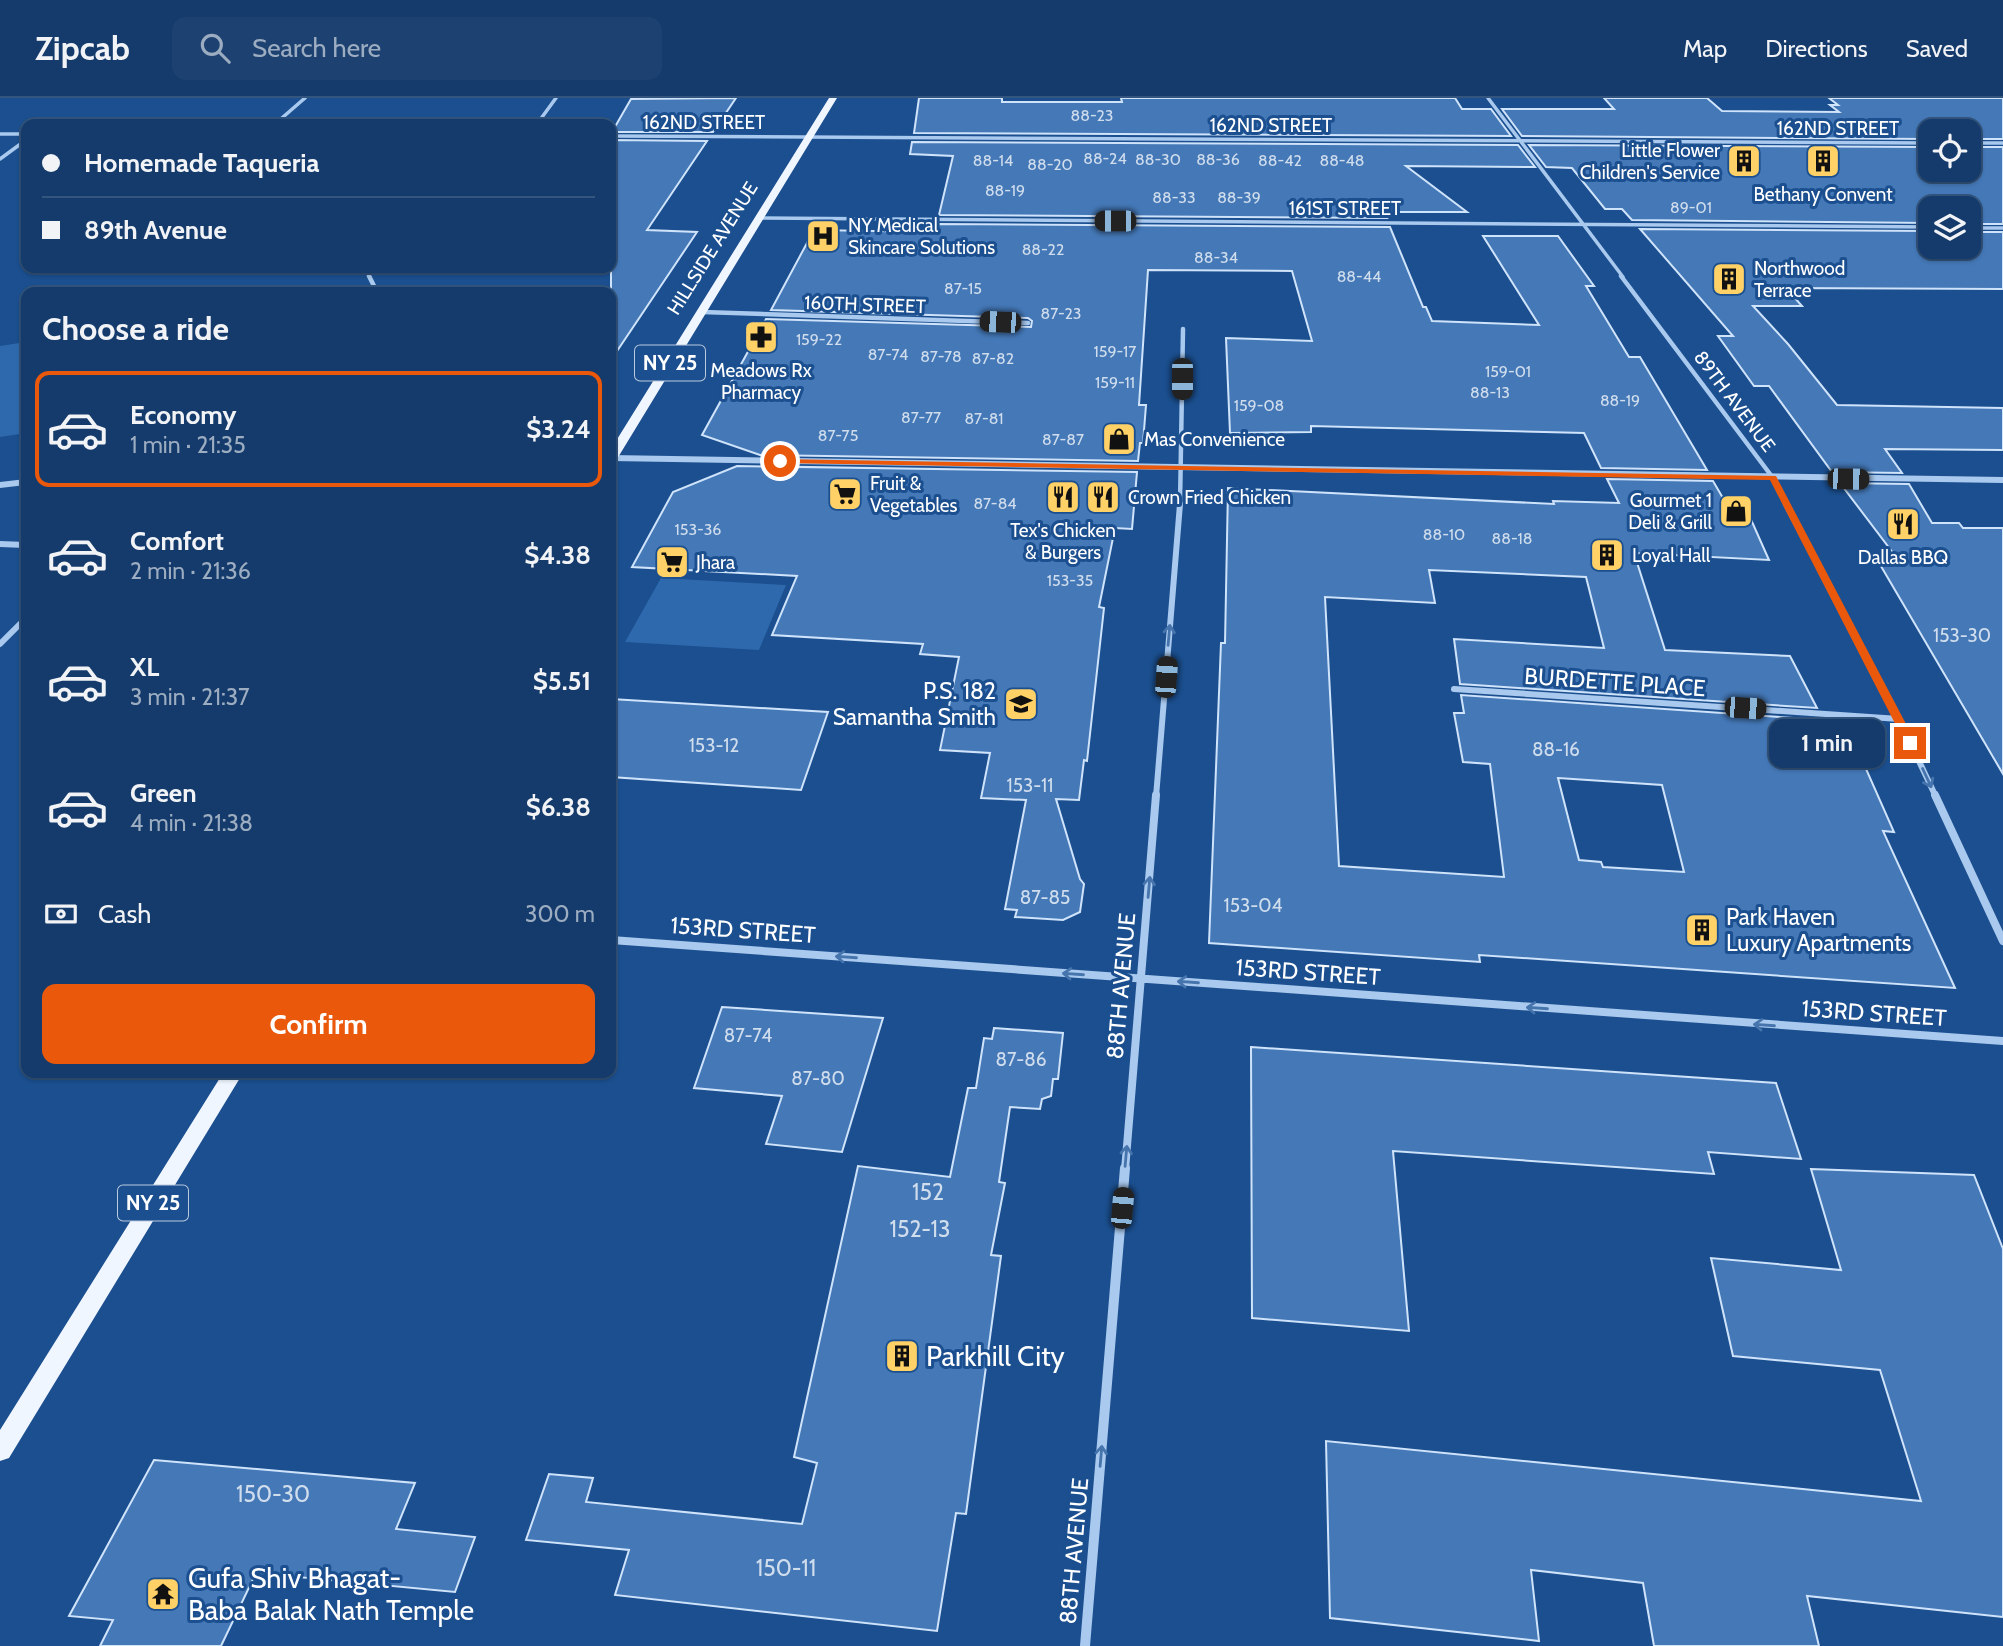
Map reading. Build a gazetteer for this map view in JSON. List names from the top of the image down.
{
  "streets": {
    "main road": ["HILLSIDE AVENUE", "NY 25"],
    "street": [
      "162ND STREET",
      "161ST STREET",
      "160TH STREET",
      "89TH AVENUE",
      "BURDETTE PLACE",
      "153RD STREET",
      "88TH AVENUE"
    ]
  },
  "crossings": [
    ["162ND STREET", "HILLSIDE AVENUE"],
    ["162ND STREET", "89TH AVENUE"],
    ["161ST STREET", "HILLSIDE AVENUE"],
    ["161ST STREET", "89TH AVENUE"],
    ["HILLSIDE AVENUE", "160TH STREET"],
    ["89TH AVENUE", "BURDETTE PLACE"],
    ["153RD STREET", "88TH AVENUE"]
  ],
  "one_way": ["153RD STREET", "88TH AVENUE"],
  "places": {
    "building": [
      "Little Flower Children's Service",
      "Bethany Convent",
      "Northwood Terrace",
      "Loyal Hall",
      "Park Haven Luxury Apartments",
      "Parkhill City"
    ],
    "hospital": ["NY Medical Skincare Solutions"],
    "pharmacy": ["Meadows Rx Pharmacy"],
    "shop": ["Mas Convenience", "Gourmet 1 Deli & Grill"],
    "supermarket": ["Fruit & Vegetables", "Jhara"],
    "restaurant": ["Tex's Chicken & Burgers", "Crown Fried Chicken", "Dallas BBQ"],
    "school or university": ["P.S. 182 Samantha Smith"],
    "temple": ["Gufa Shiv Bhagat- Baba Balak Nath Temple"]
  },
  "house_numbers": [
    "88-23",
    "88-24",
    "88-30",
    "88-36",
    "88-14",
    "88-42",
    "88-48",
    "88-20",
    "88-19",
    "88-33",
    "88-39",
    "89-01",
    "88-22",
    "88-34",
    "88-44",
    "87-15",
    "87-23",
    "159-22",
    "159-17",
    "87-74",
    "87-78",
    "87-82",
    "159-01",
    "159-11",
    "88-13",
    "88-19",
    "159-08",
    "87-77",
    "87-81",
    "87-75",
    "87-87",
    "87-84",
    "153-36",
    "88-10",
    "88-18",
    "153-35",
    "153-30",
    "153-12",
    "88-16",
    "153-11",
    "87-85",
    "153-04",
    "87-74",
    "87-86",
    "87-80",
    "152",
    "152-13",
    "150-30",
    "150-11"
  ],
  "page": {
    "header": "Zipcab",
    "search": "Search here",
    "nav": ["Map", "Directions", "Saved"],
    "banner": ["Homemade Taqueria", "89th Avenue"],
    "heading": "Choose a ride",
    "list": [
      {
        "name": "Economy",
        "note": "1 min · 21:35",
        "value": "$3.24"
      },
      {
        "name": "Comfort",
        "note": "2 min · 21:36",
        "value": "$4.38"
      },
      {
        "name": "XL",
        "note": "3 min · 21:37",
        "value": "$5.51"
      },
      {
        "name": "Green",
        "note": "4 min · 21:38",
        "value": "$6.38"
      }
    ],
    "bubble": "1 min",
    "pay": ["Cash", "300 m"],
    "buttons": "Confirm"
  }
}
